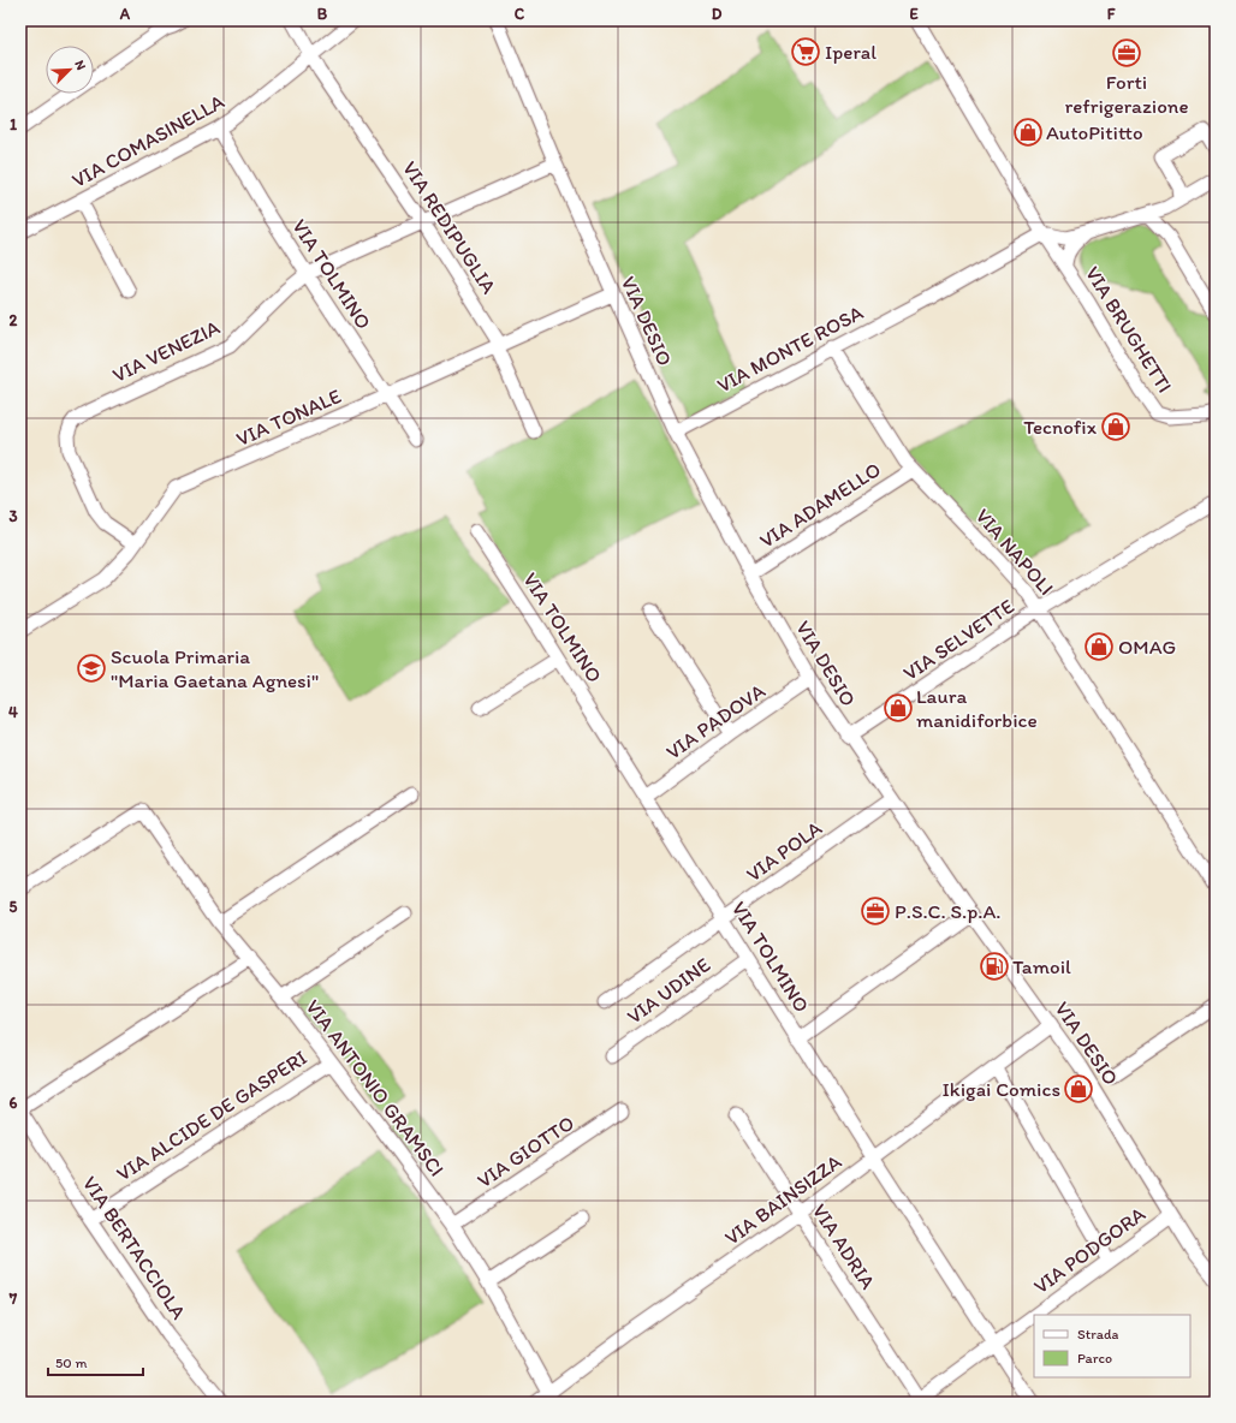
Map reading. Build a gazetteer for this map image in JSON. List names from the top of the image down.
{
  "streets": {
    "street": [
      "VIA COMASINELLA",
      "VIA REDIPUGLIA",
      "VIA TOLMINO",
      "VIA DESIO",
      "VIA BRUGHETTI",
      "VIA MONTE ROSA",
      "VIA VENEZIA",
      "VIA TONALE",
      "VIA ADAMELLO",
      "VIA NAPOLI",
      "VIA SELVETTE",
      "VIA PADOVA",
      "VIA POLA",
      "VIA UDINE",
      "VIA ANTONIO GRAMSCI",
      "VIA ALCIDE DE GASPERI",
      "VIA GIOTTO",
      "VIA BAINSIZZA",
      "VIA ADRIA",
      "VIA BERTACCIOLA",
      "VIA PODGORA"
    ]
  },
  "crossings": [
    ["VIA COMASINELLA", "VIA REDIPUGLIA"],
    ["VIA COMASINELLA", "VIA TOLMINO"],
    ["VIA REDIPUGLIA", "VIA VENEZIA"],
    ["VIA REDIPUGLIA", "VIA TONALE"],
    ["VIA TOLMINO", "VIA VENEZIA"],
    ["VIA TOLMINO", "VIA TONALE"],
    ["VIA TOLMINO", "VIA PADOVA"],
    ["VIA TOLMINO", "VIA POLA"],
    ["VIA TOLMINO", "VIA UDINE"],
    ["VIA TOLMINO", "VIA BAINSIZZA"],
    ["VIA TOLMINO", "VIA PODGORA"],
    ["VIA DESIO", "VIA MONTE ROSA"],
    ["VIA DESIO", "VIA VENEZIA"],
    ["VIA DESIO", "VIA TONALE"],
    ["VIA DESIO", "VIA ADAMELLO"],
    ["VIA DESIO", "VIA SELVETTE"],
    ["VIA DESIO", "VIA PADOVA"],
    ["VIA DESIO", "VIA POLA"],
    ["VIA DESIO", "VIA BAINSIZZA"],
    ["VIA DESIO", "VIA PODGORA"],
    ["VIA BRUGHETTI", "VIA MONTE ROSA"],
    ["VIA MONTE ROSA", "VIA NAPOLI"],
    ["VIA VENEZIA", "VIA TONALE"],
    ["VIA ADAMELLO", "VIA NAPOLI"],
    ["VIA NAPOLI", "VIA SELVETTE"],
    ["VIA ANTONIO GRAMSCI", "VIA ALCIDE DE GASPERI"],
    ["VIA ANTONIO GRAMSCI", "VIA GIOTTO"],
    ["VIA ANTONIO GRAMSCI", "VIA BAINSIZZA"],
    ["VIA ALCIDE DE GASPERI", "VIA BERTACCIOLA"],
    ["VIA BAINSIZZA", "VIA ADRIA"],
    ["VIA ADRIA", "VIA PODGORA"]
  ],
  "places": {
    "supermarket": ["Iperal"],
    "office": ["Forti refrigerazione", "P.S.C. S.p.A."],
    "shop": [
      "AutoPititto",
      "Tecnofix",
      "OMAG",
      "Laura manidiforbice",
      "Ikigai Comics"
    ],
    "school or university": ["Scuola Primaria \"Maria Gaetana Agnesi\""],
    "fuel station": ["Tamoil"]
  },
  "legend": ["Strada", "Parco"],
  "scale_bar": "50 m",
  "north": "top right",
  "grid": {
    "columns": [
      "A",
      "B",
      "C",
      "D",
      "E",
      "F"
    ],
    "rows": [
      "1",
      "2",
      "3",
      "4",
      "5",
      "6",
      "7"
    ]
  }
}
